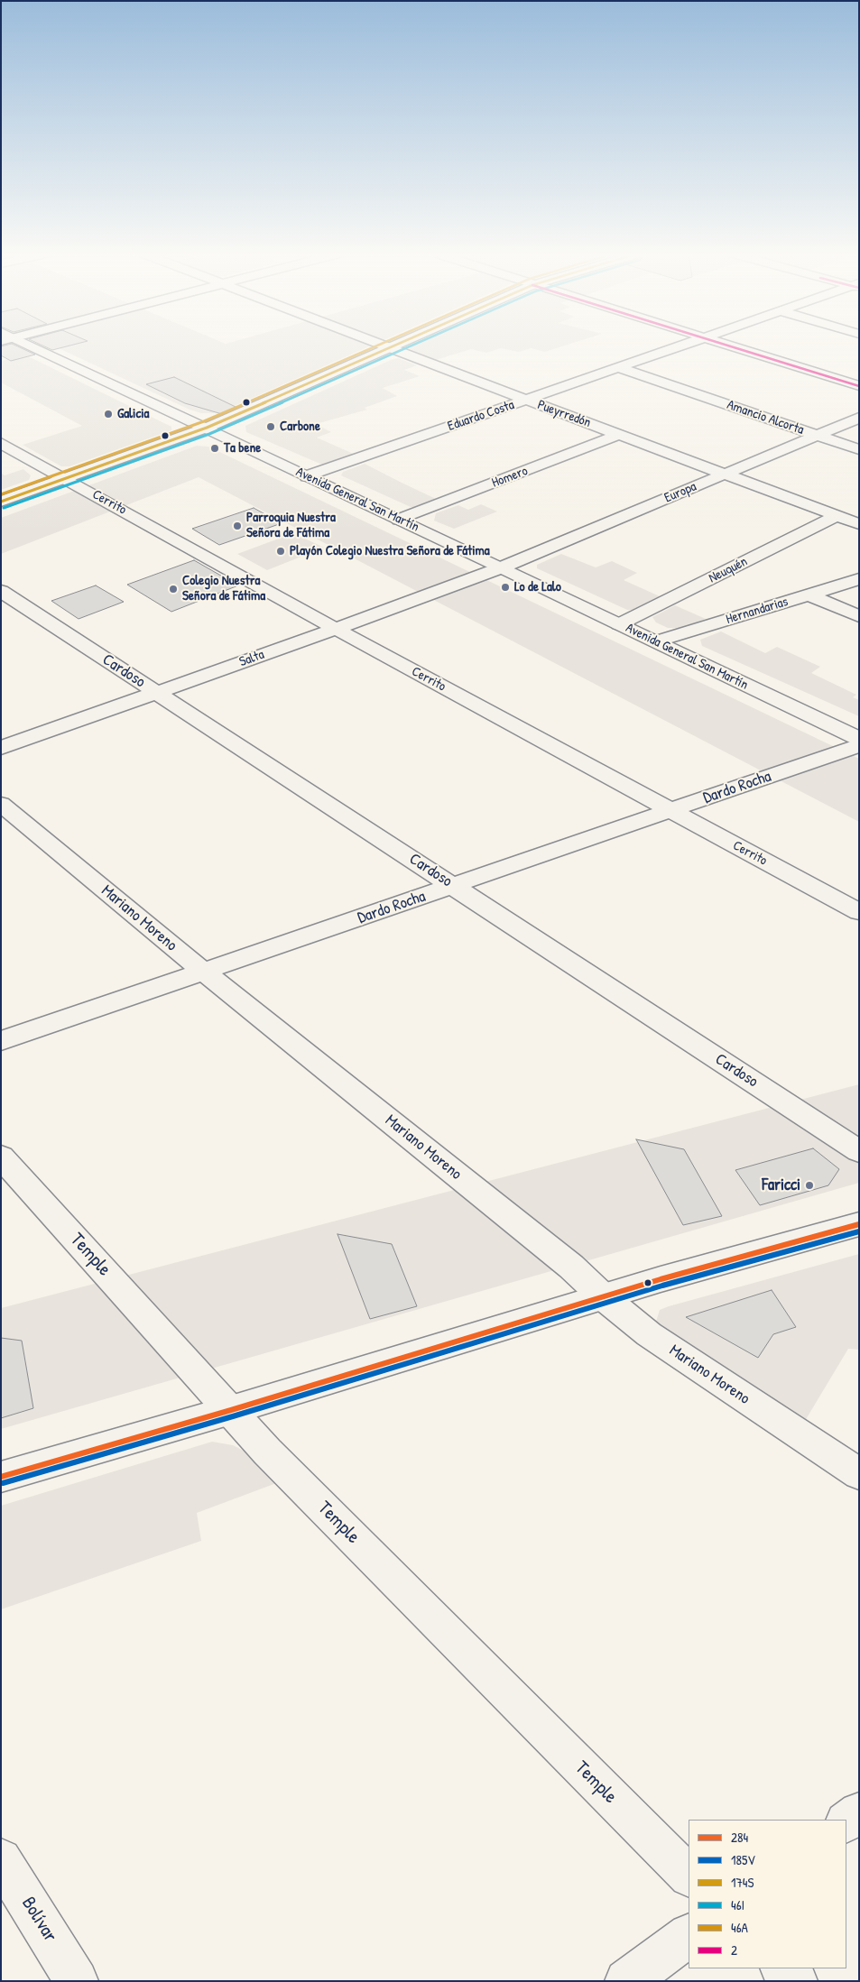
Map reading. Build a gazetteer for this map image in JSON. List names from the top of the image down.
{
  "streets": {
    "street": [
      "Pueyrredón",
      "Eduardo Costa",
      "Amancio Alcorta",
      "Homero",
      "Europa",
      "Avenida General San Martín",
      "Cerrito",
      "Neuquén",
      "Hernandarias",
      "Salta",
      "Cardoso",
      "Dardo Rocha",
      "Mariano Moreno",
      "Temple",
      "Bolívar"
    ]
  },
  "crossings": [
    ["Pueyrredón", "Eduardo Costa"],
    ["Pueyrredón", "Homero"],
    ["Pueyrredón", "Europa"],
    ["Pueyrredón", "Neuquén"],
    ["Eduardo Costa", "Amancio Alcorta"],
    ["Eduardo Costa", "Avenida General San Martín"],
    ["Amancio Alcorta", "Europa"],
    ["Homero", "Avenida General San Martín"],
    ["Europa", "Avenida General San Martín"],
    ["Europa", "Salta"],
    ["Avenida General San Martín", "Neuquén"],
    ["Avenida General San Martín", "Hernandarias"],
    ["Avenida General San Martín", "Salta"],
    ["Cerrito", "Salta"],
    ["Cerrito", "Dardo Rocha"],
    ["Salta", "Cardoso"],
    ["Cardoso", "Dardo Rocha"],
    ["Dardo Rocha", "Mariano Moreno"]
  ],
  "places": [
    "Galicia",
    "Carbone",
    "Ta bene",
    "Parroquia Nuestra Señora de Fátima",
    "Playón Colegio Nuestra Señora de Fátima",
    "Lo de Lalo",
    "Colegio Nuestra Señora de Fátima",
    "Faricci"
  ],
  "lines": [
    "transit line 174S",
    "transit line 46I",
    "transit line 46A",
    "transit line 2",
    "transit line 284",
    "transit line 185V"
  ],
  "legend": [
    "284",
    "185V",
    "174S",
    "46I",
    "46A",
    "2"
  ]
}
